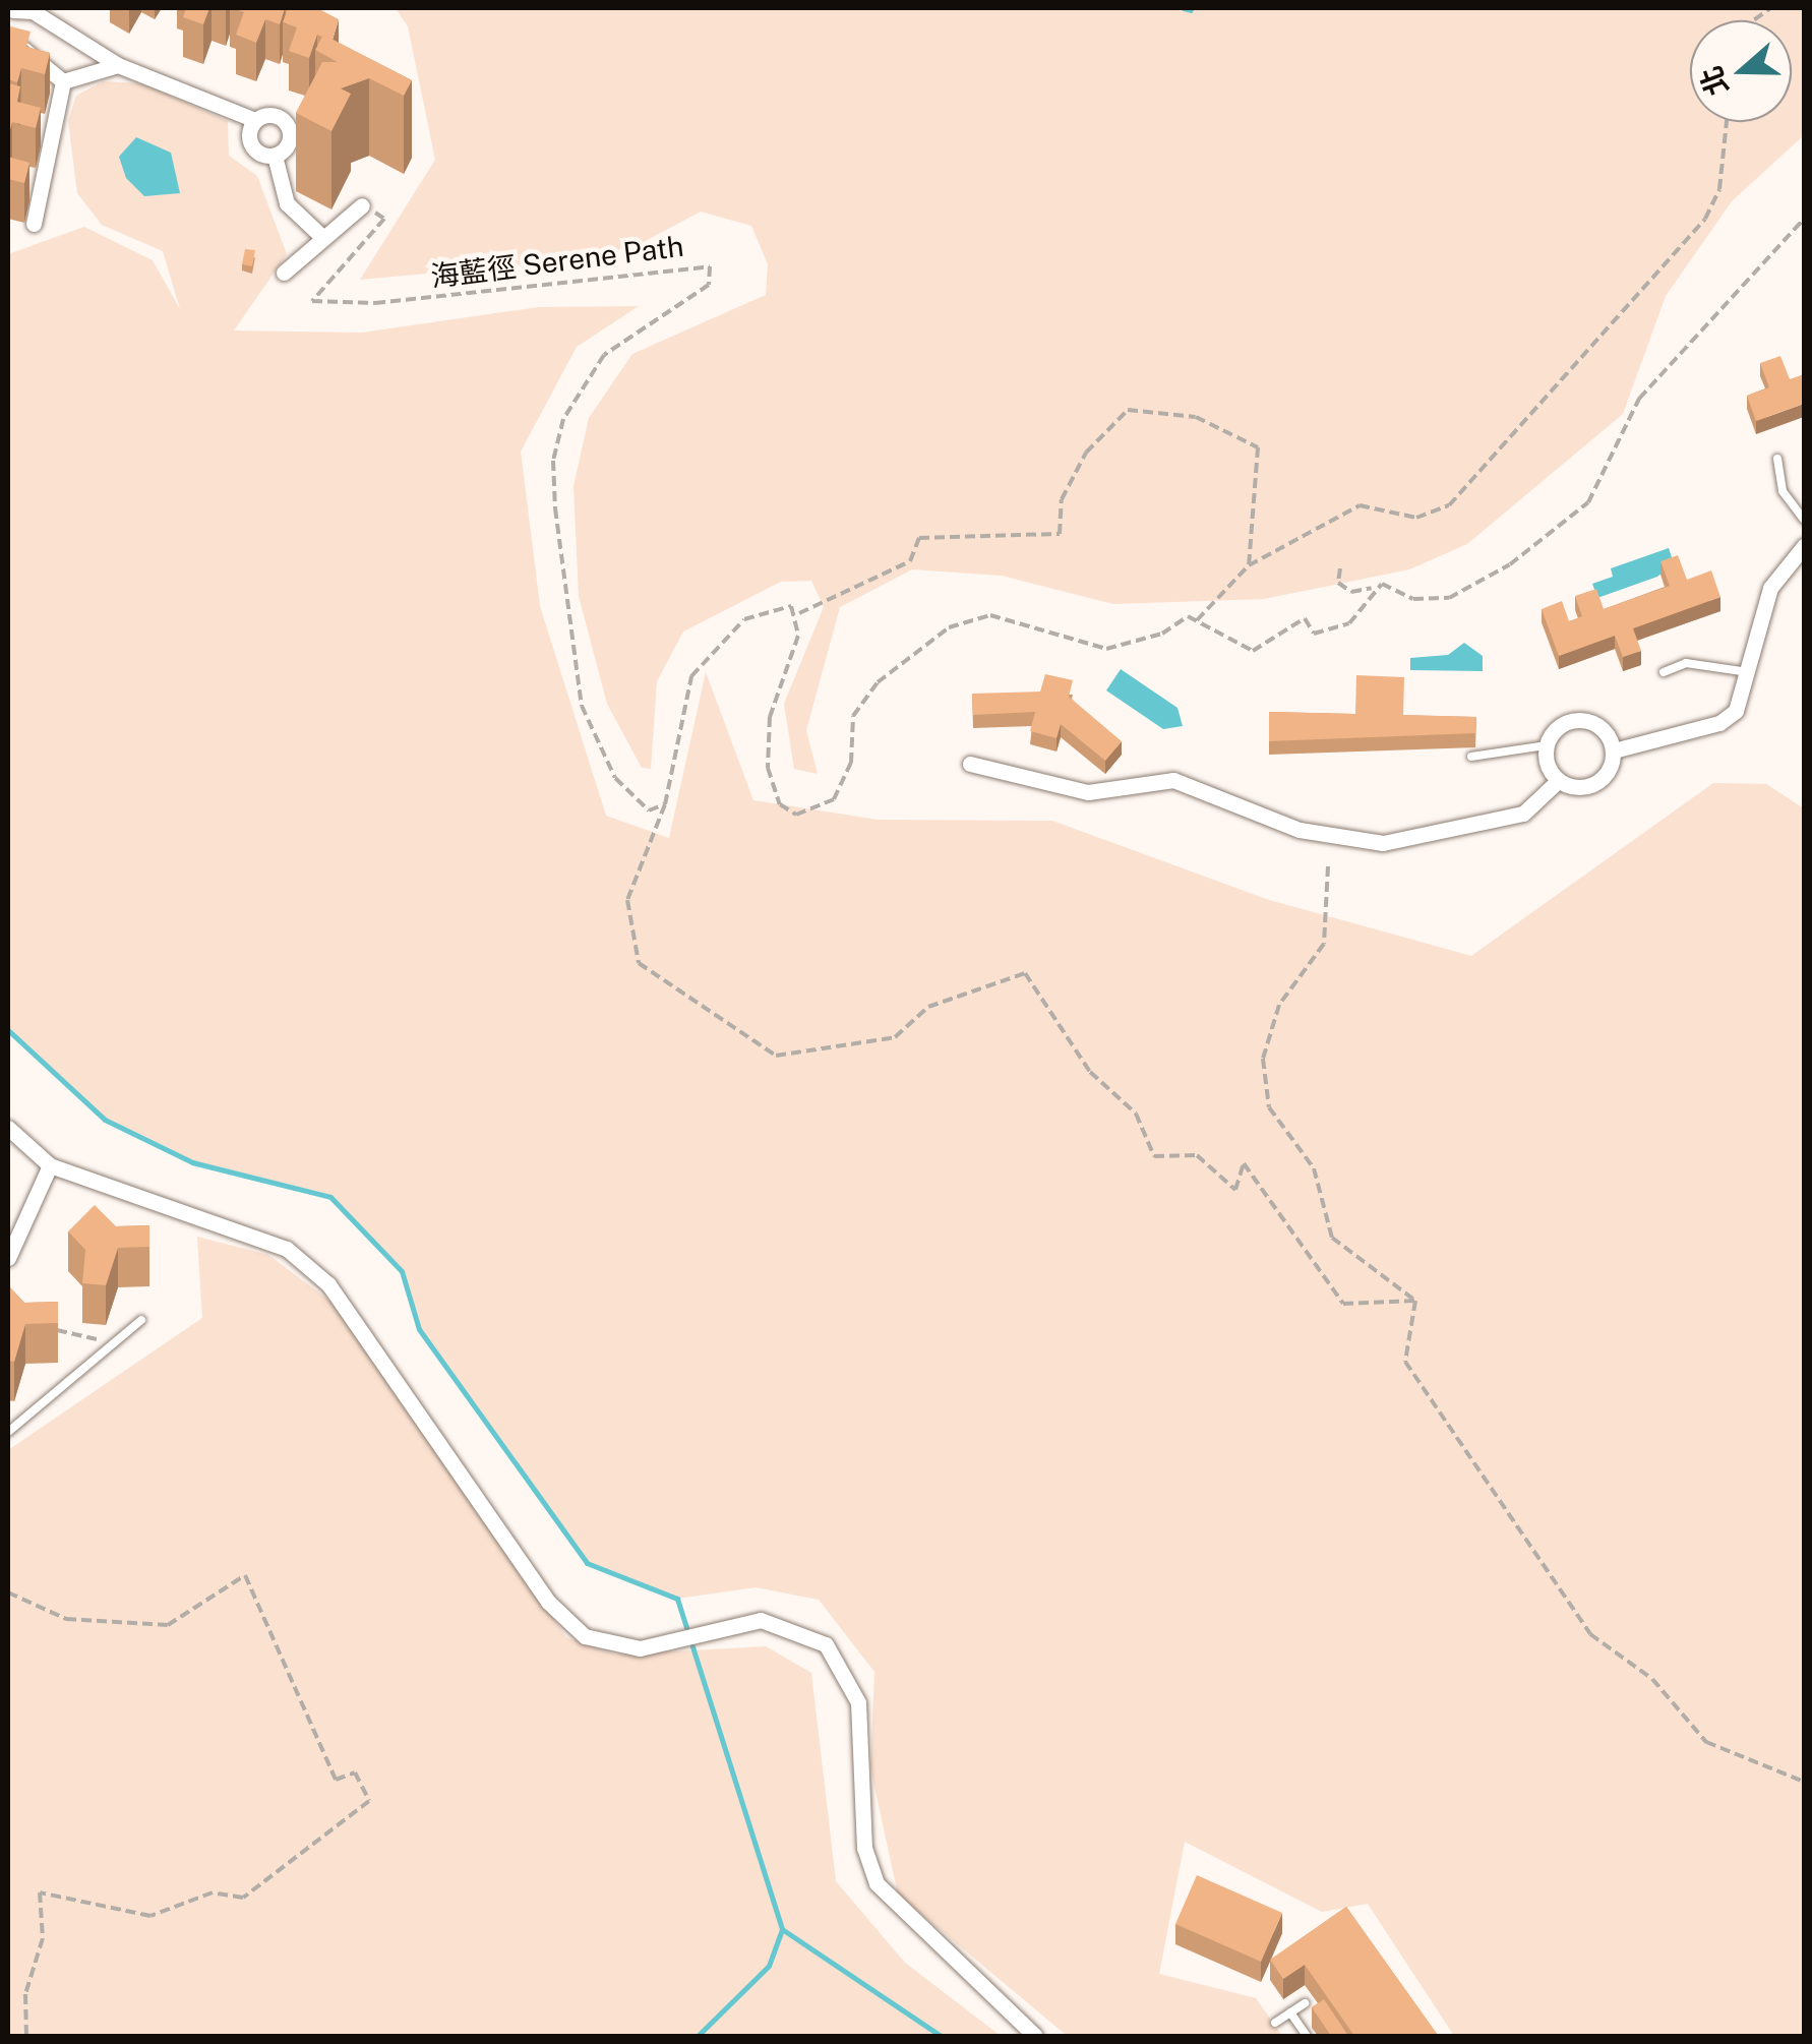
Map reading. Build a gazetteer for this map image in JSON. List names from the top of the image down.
{
  "streets": {
    "path": ["海藍徑 Serene Path"]
  },
  "north": "left"
}
